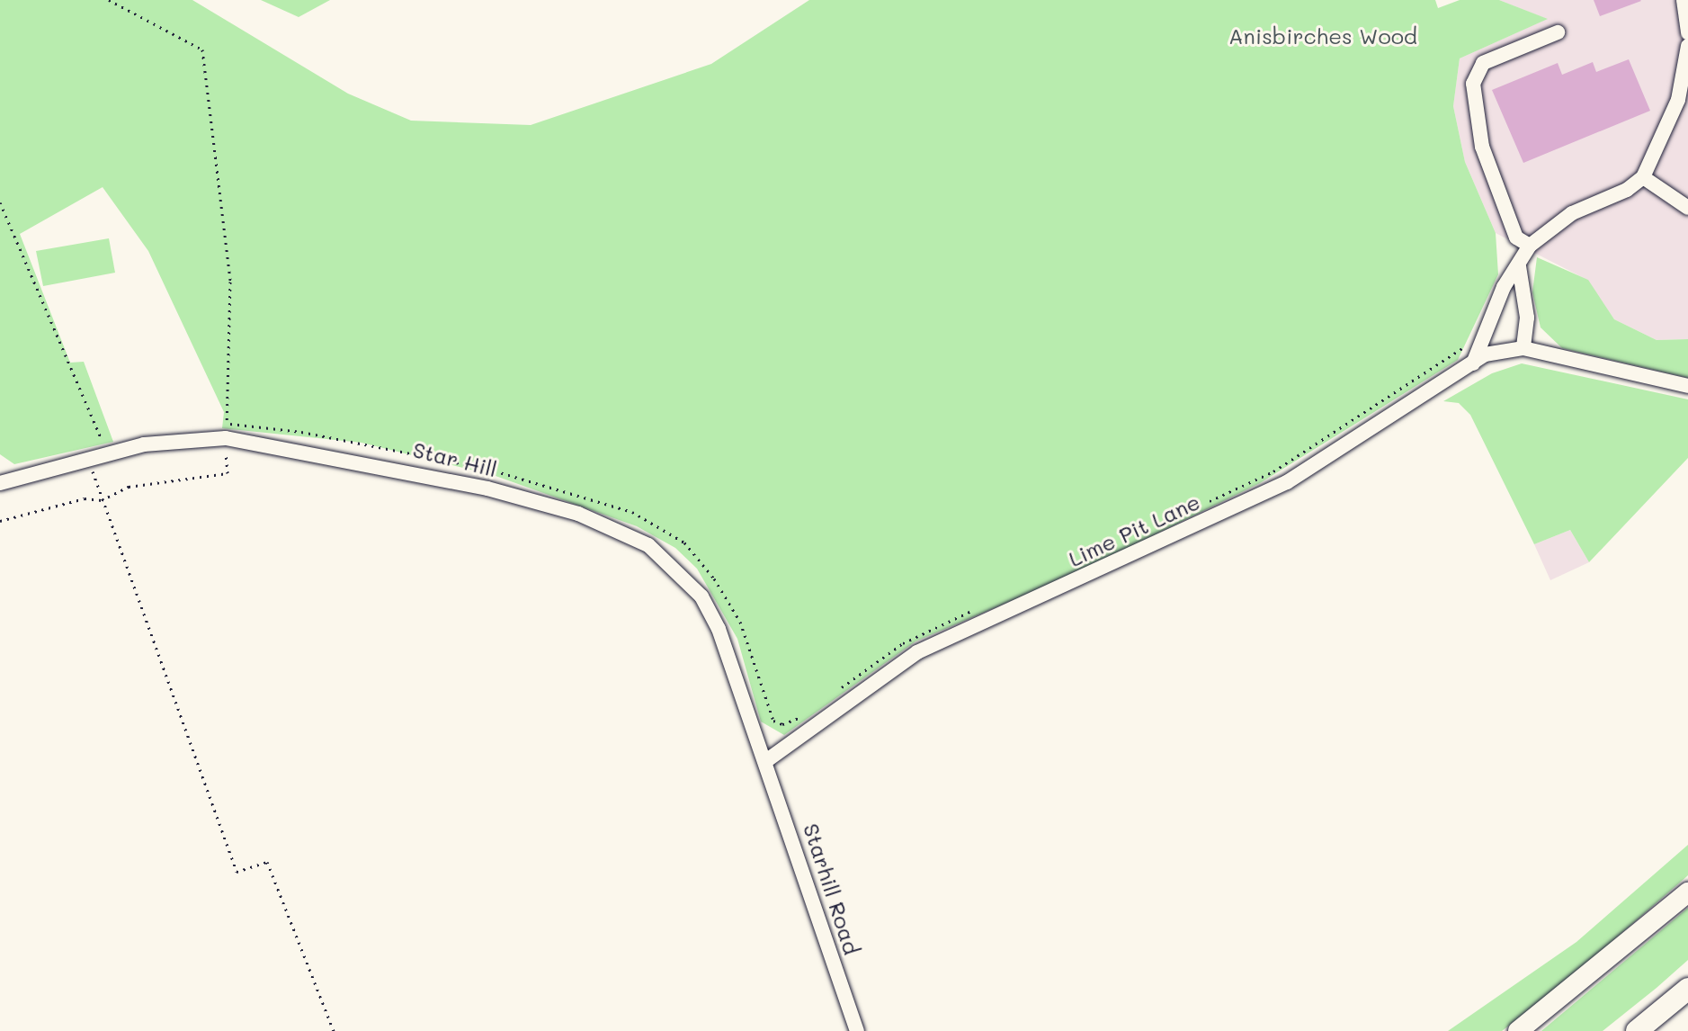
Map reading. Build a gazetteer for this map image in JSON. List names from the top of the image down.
{
  "streets": {
    "street": ["Star Hill", "Lime Pit Lane", "Starhill Road"]
  },
  "crossings": [
    ["Star Hill", "Lime Pit Lane"],
    ["Star Hill", "Starhill Road"],
    ["Lime Pit Lane", "Starhill Road"]
  ],
  "parks": ["Anisbirches Wood"]
}
